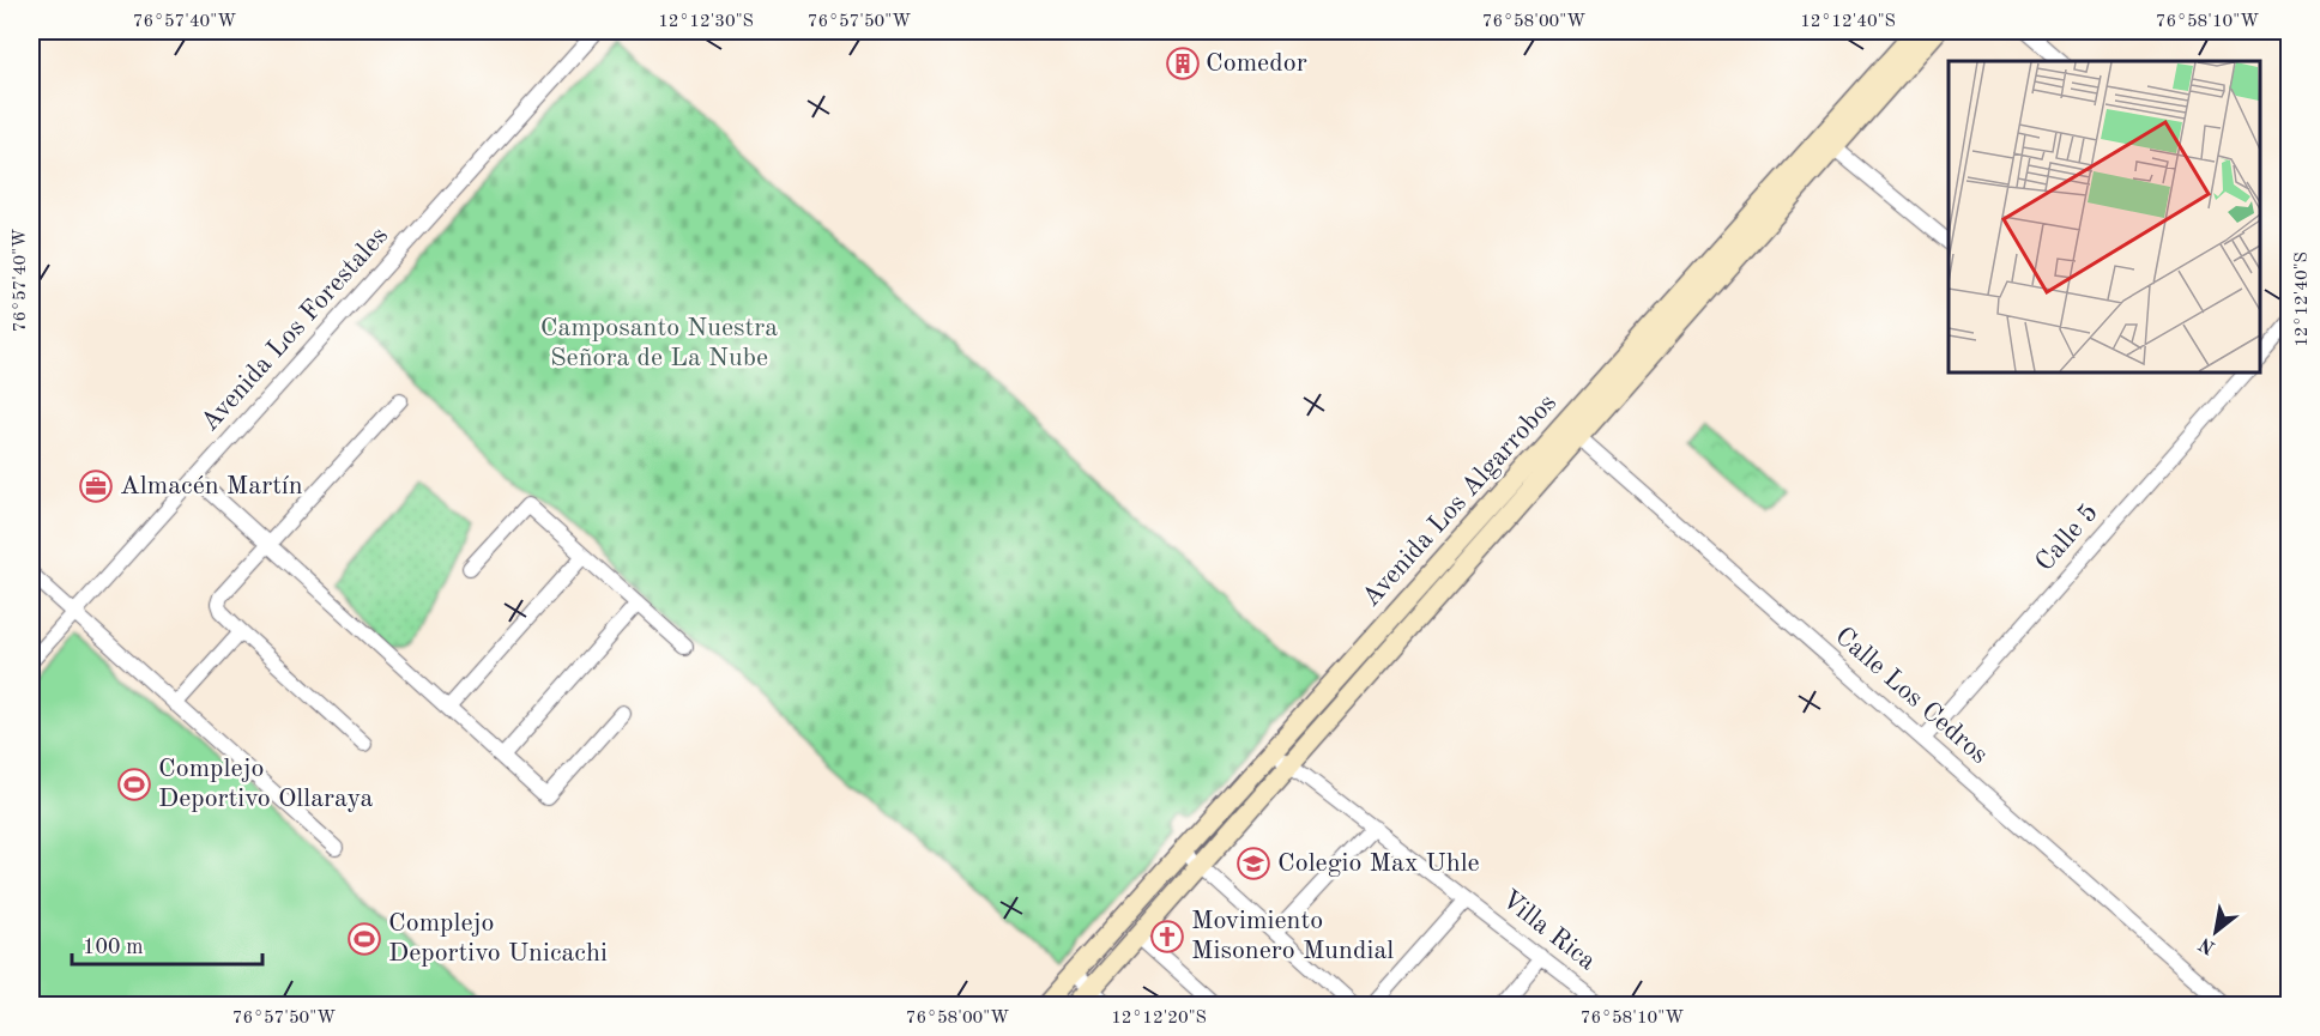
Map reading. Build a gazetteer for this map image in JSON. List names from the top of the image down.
{
  "streets": {
    "street": [
      "Avenida Los Forestales",
      "Avenida Los Algarrobos",
      "Calle 5",
      "Calle Los Cedros",
      "Villa Rica"
    ]
  },
  "crossings": [
    ["Avenida Los Algarrobos", "Calle Los Cedros"],
    ["Avenida Los Algarrobos", "Villa Rica"],
    ["Calle 5", "Calle Los Cedros"]
  ],
  "parks": ["Camposanto Nuestra Señora de La Nube"],
  "places": {
    "building": ["Comedor"],
    "office": ["Almacén Martín"],
    "sports": ["Complejo Deportivo Ollaraya", "Complejo Deportivo Unicachi"],
    "school or university": ["Colegio Max Uhle"],
    "church": ["Movimiento Misonero Mundial"]
  },
  "scale_bar": "100 m",
  "north": "bottom left",
  "coordinates": [
    "76°57'40\"W",
    "12°12'30\"S",
    "76°57'50\"W",
    "76°58'00\"W",
    "12°12'40\"S",
    "76°58'10\"W",
    "12°12'20\"S"
  ]
}
